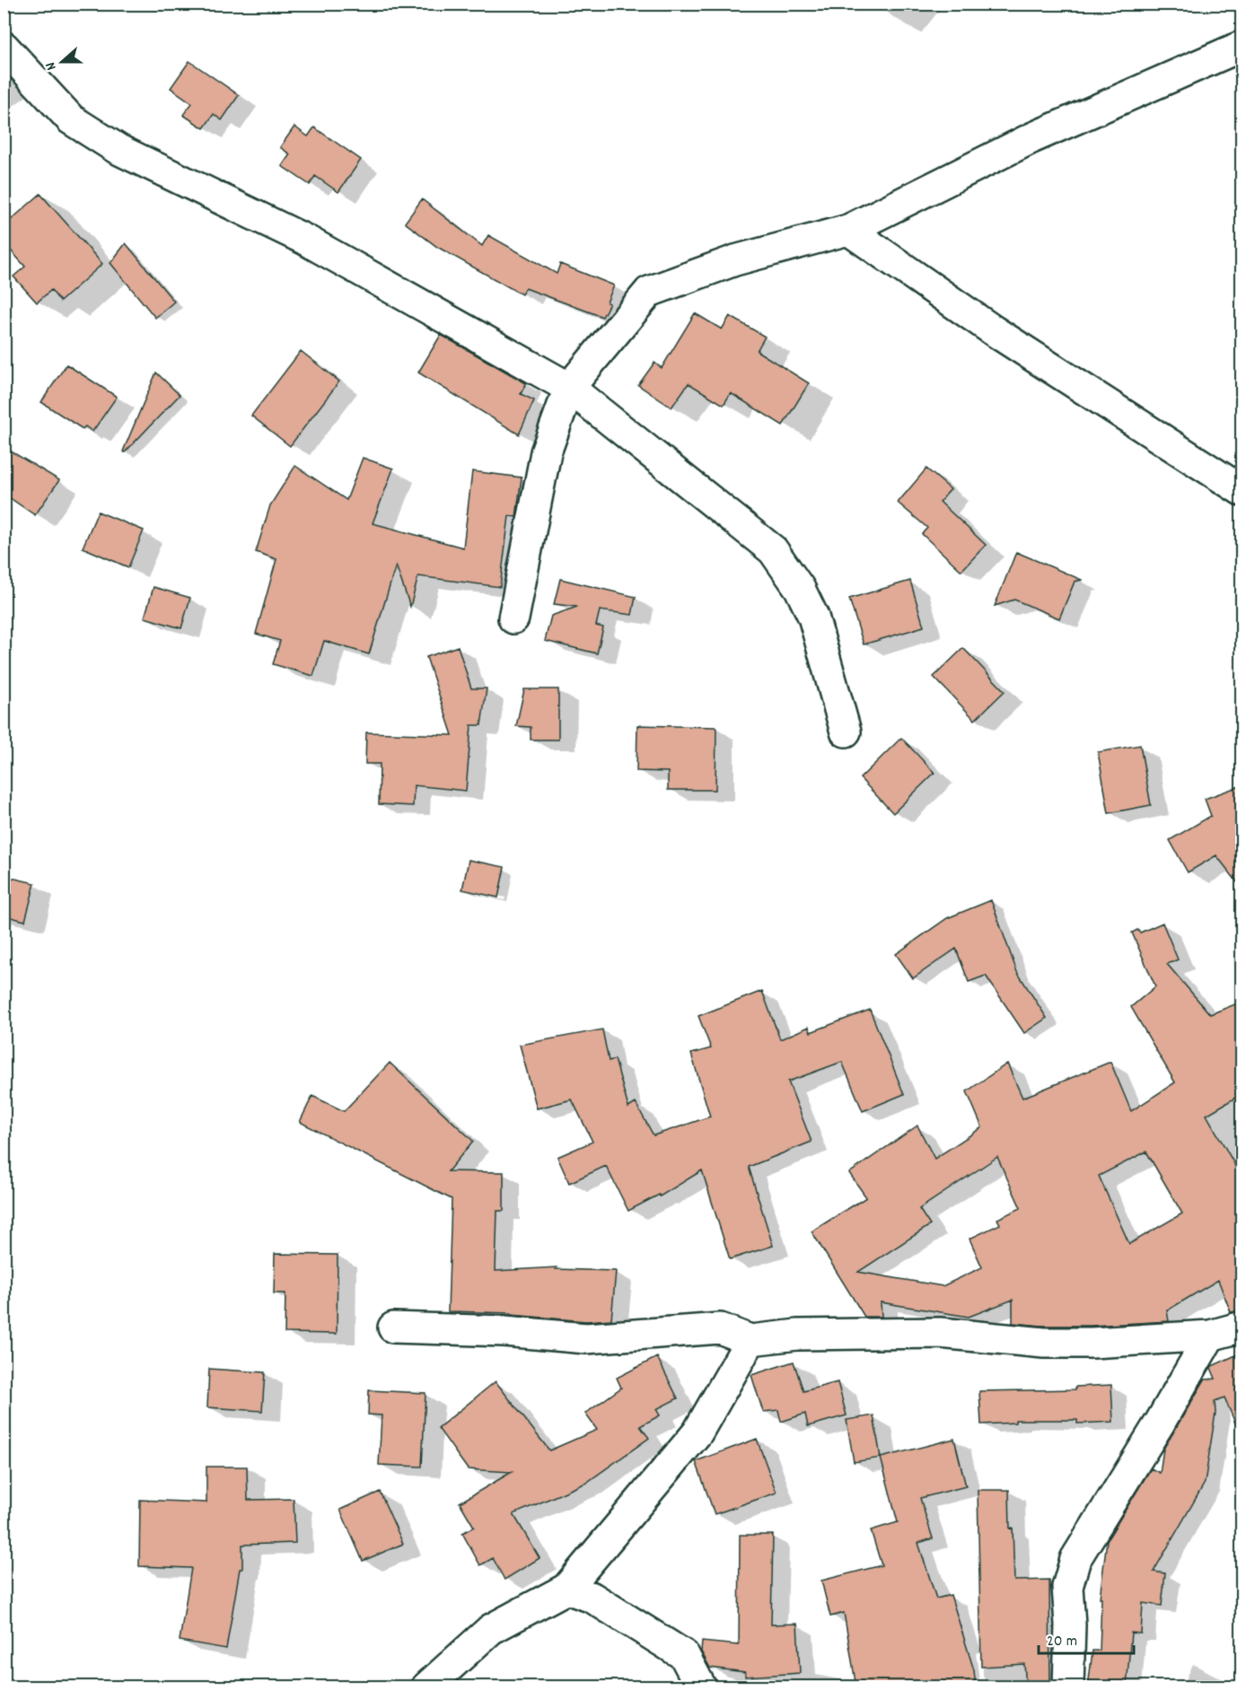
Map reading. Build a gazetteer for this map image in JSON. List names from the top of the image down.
{
  "scale_bar": "20 m",
  "north": "left"
}
